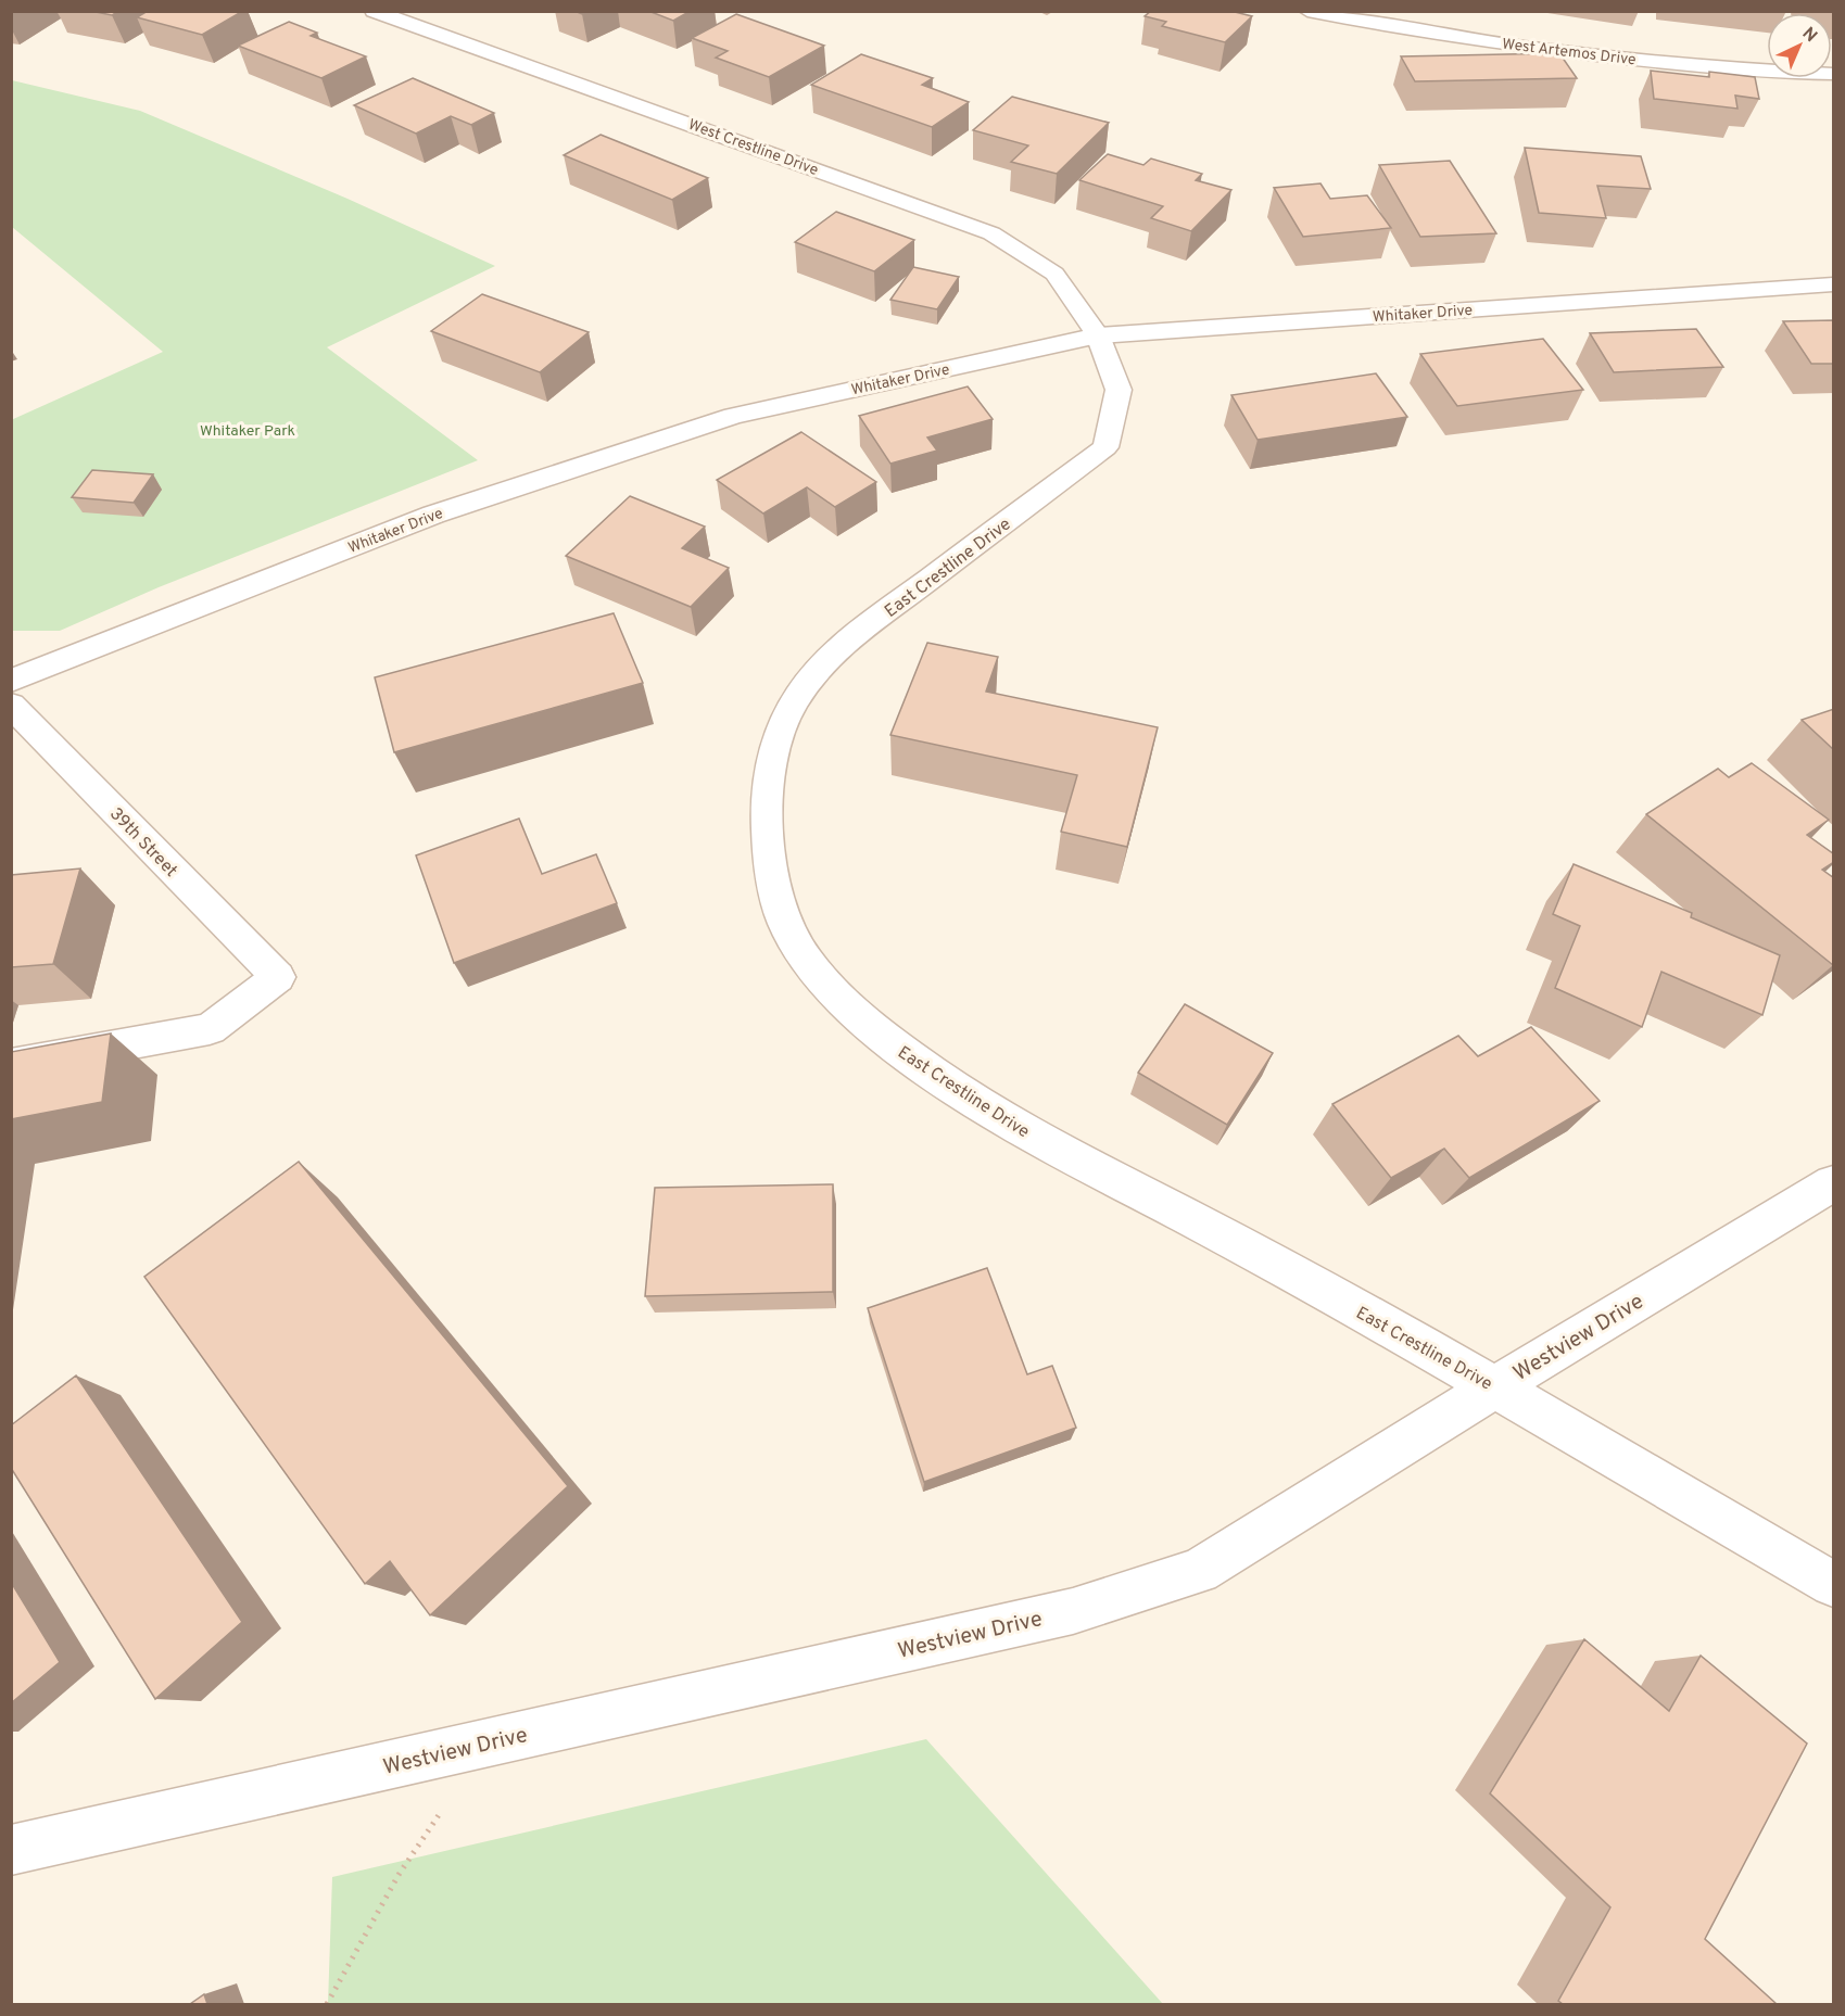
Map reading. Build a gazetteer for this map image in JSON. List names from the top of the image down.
{
  "streets": {
    "street": [
      "West Artemos Drive",
      "West Crestline Drive",
      "Whitaker Drive",
      "East Crestline Drive",
      "39th Street",
      "Westview Drive"
    ]
  },
  "crossings": [
    ["West Crestline Drive", "Whitaker Drive"],
    ["West Crestline Drive", "East Crestline Drive"],
    ["Whitaker Drive", "East Crestline Drive"],
    ["East Crestline Drive", "Westview Drive"]
  ],
  "parks": ["Whitaker Park"],
  "north": "top right"
}
